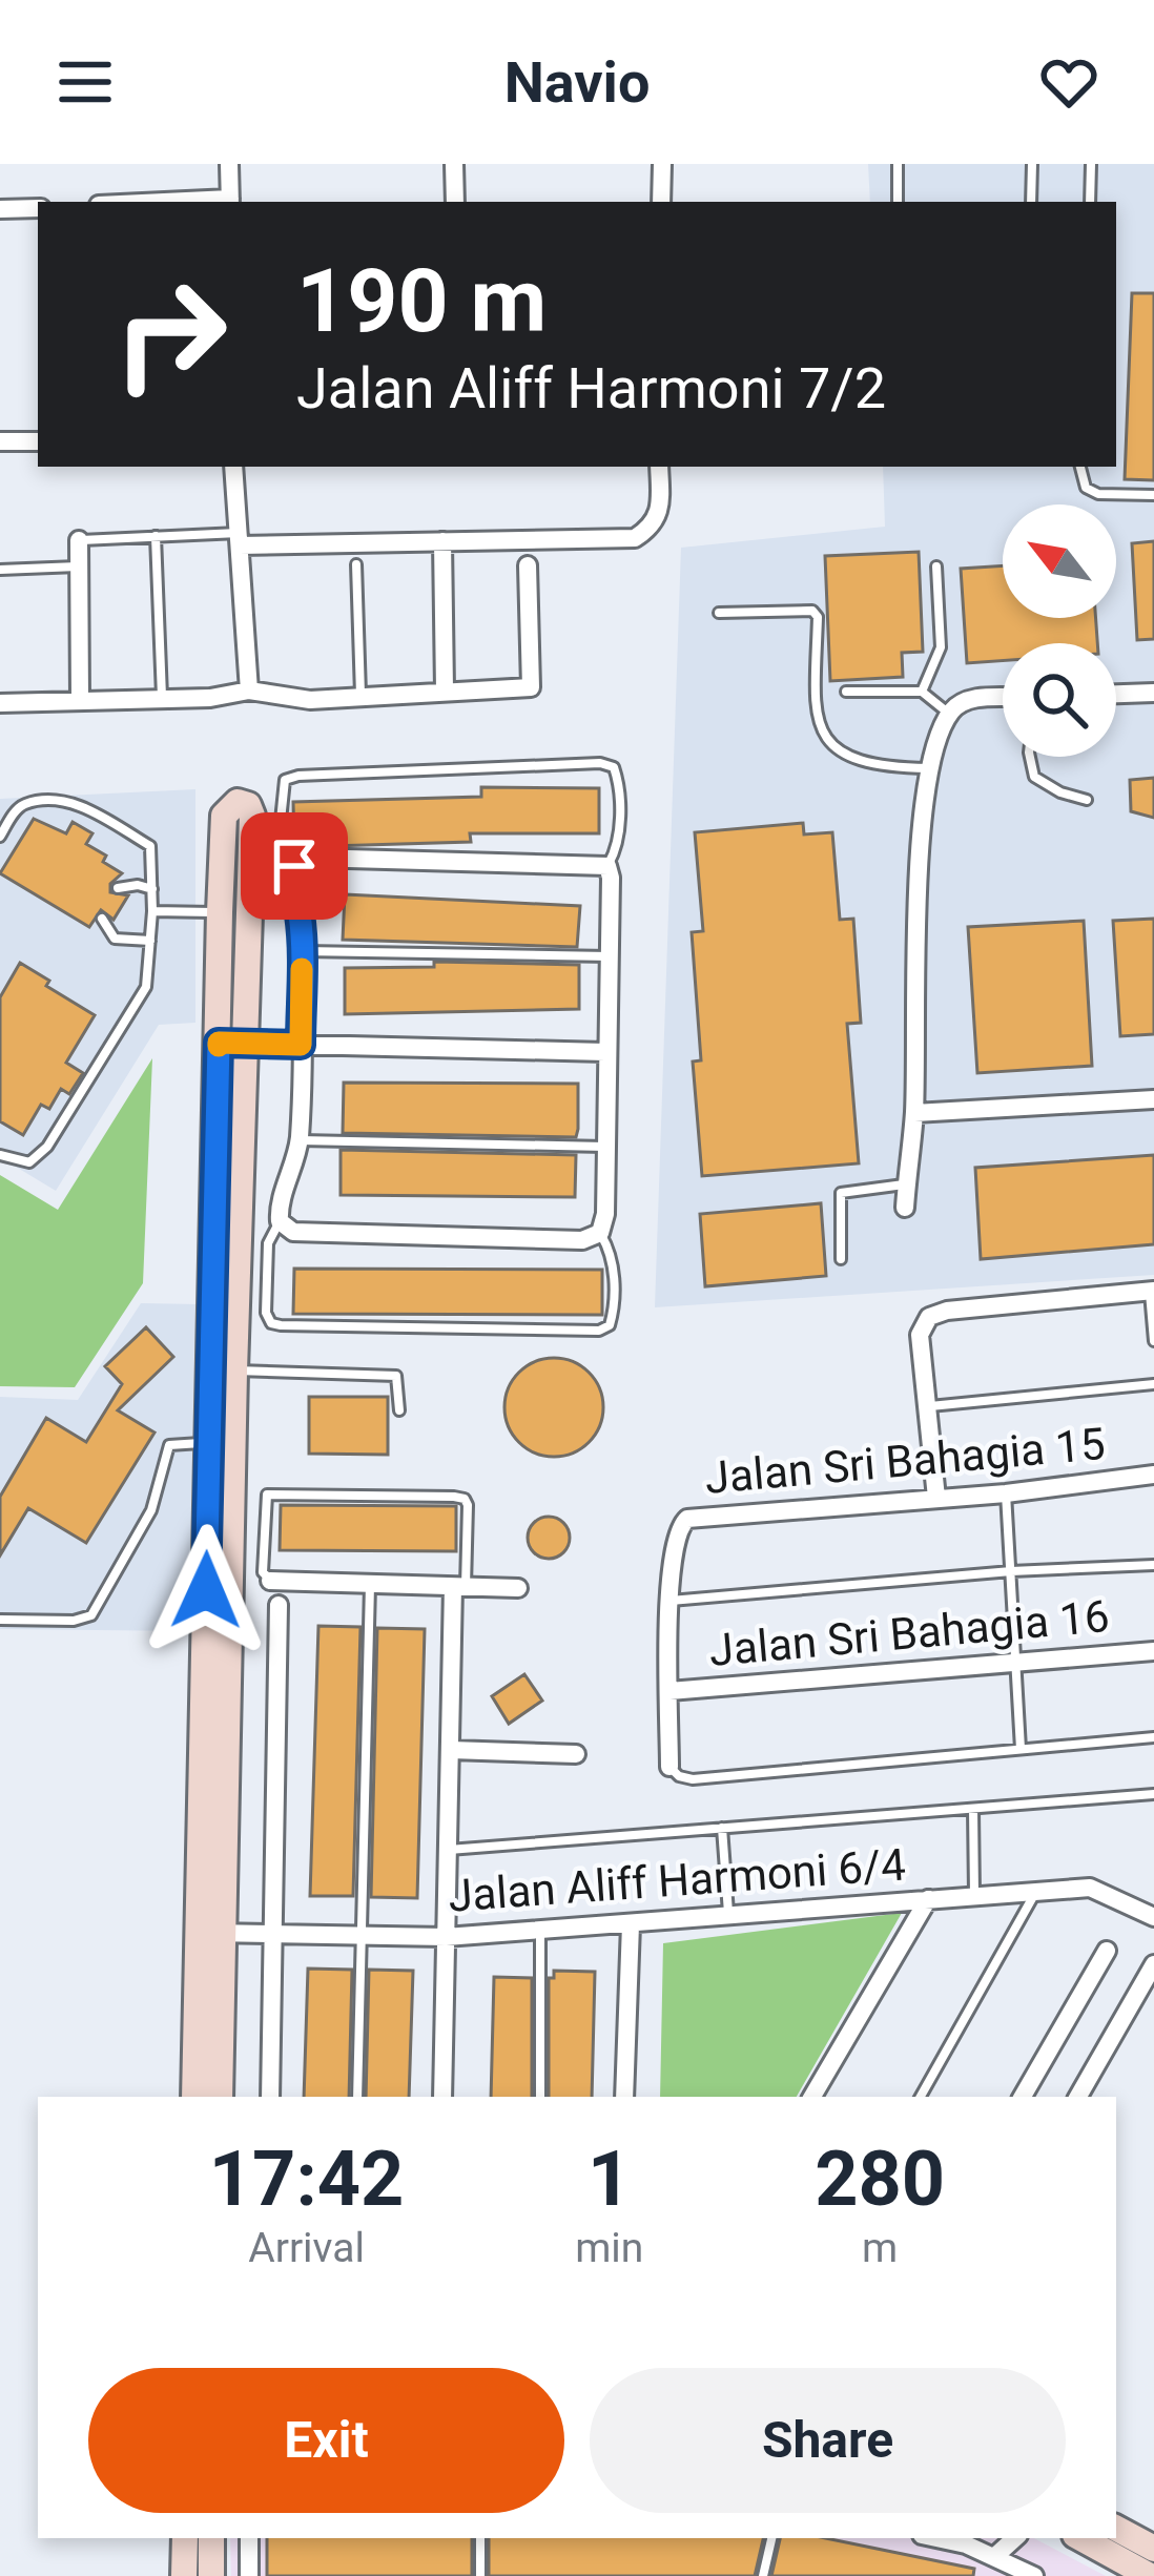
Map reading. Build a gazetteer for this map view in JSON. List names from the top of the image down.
{
  "streets": {
    "street": ["Jalan Sri Bahagia 15", "Jalan Sri Bahagia 16", "Jalan Aliff Harmoni 6/4"]
  },
  "crossings": [
    ["Jalan Sri Bahagia 15", "Jalan Sri Bahagia 16"]
  ],
  "north": "top left",
  "page": {
    "header": "Navio",
    "turn": ["190 m", "Jalan Aliff Harmoni 7/2"],
    "eta": [
      "17:42",
      "Arrival",
      "1",
      "min",
      "280",
      "m"
    ],
    "buttons": ["Exit", "Share"]
  }
}
